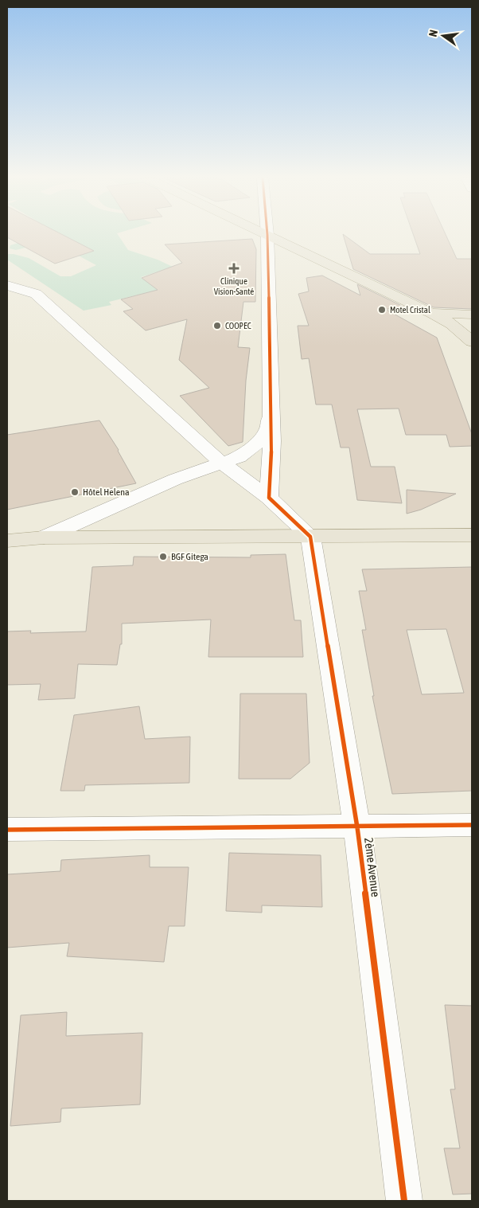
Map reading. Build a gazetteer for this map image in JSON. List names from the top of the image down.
{
  "streets": {
    "street": ["2ème Avenue"]
  },
  "places": {
    "health": ["Clinique Vision-Santé"],
    "other": [
      "Motel Cristal",
      "COOPEC",
      "Hôtel Helena",
      "BGF Gitega"
    ]
  },
  "north": "left"
}
